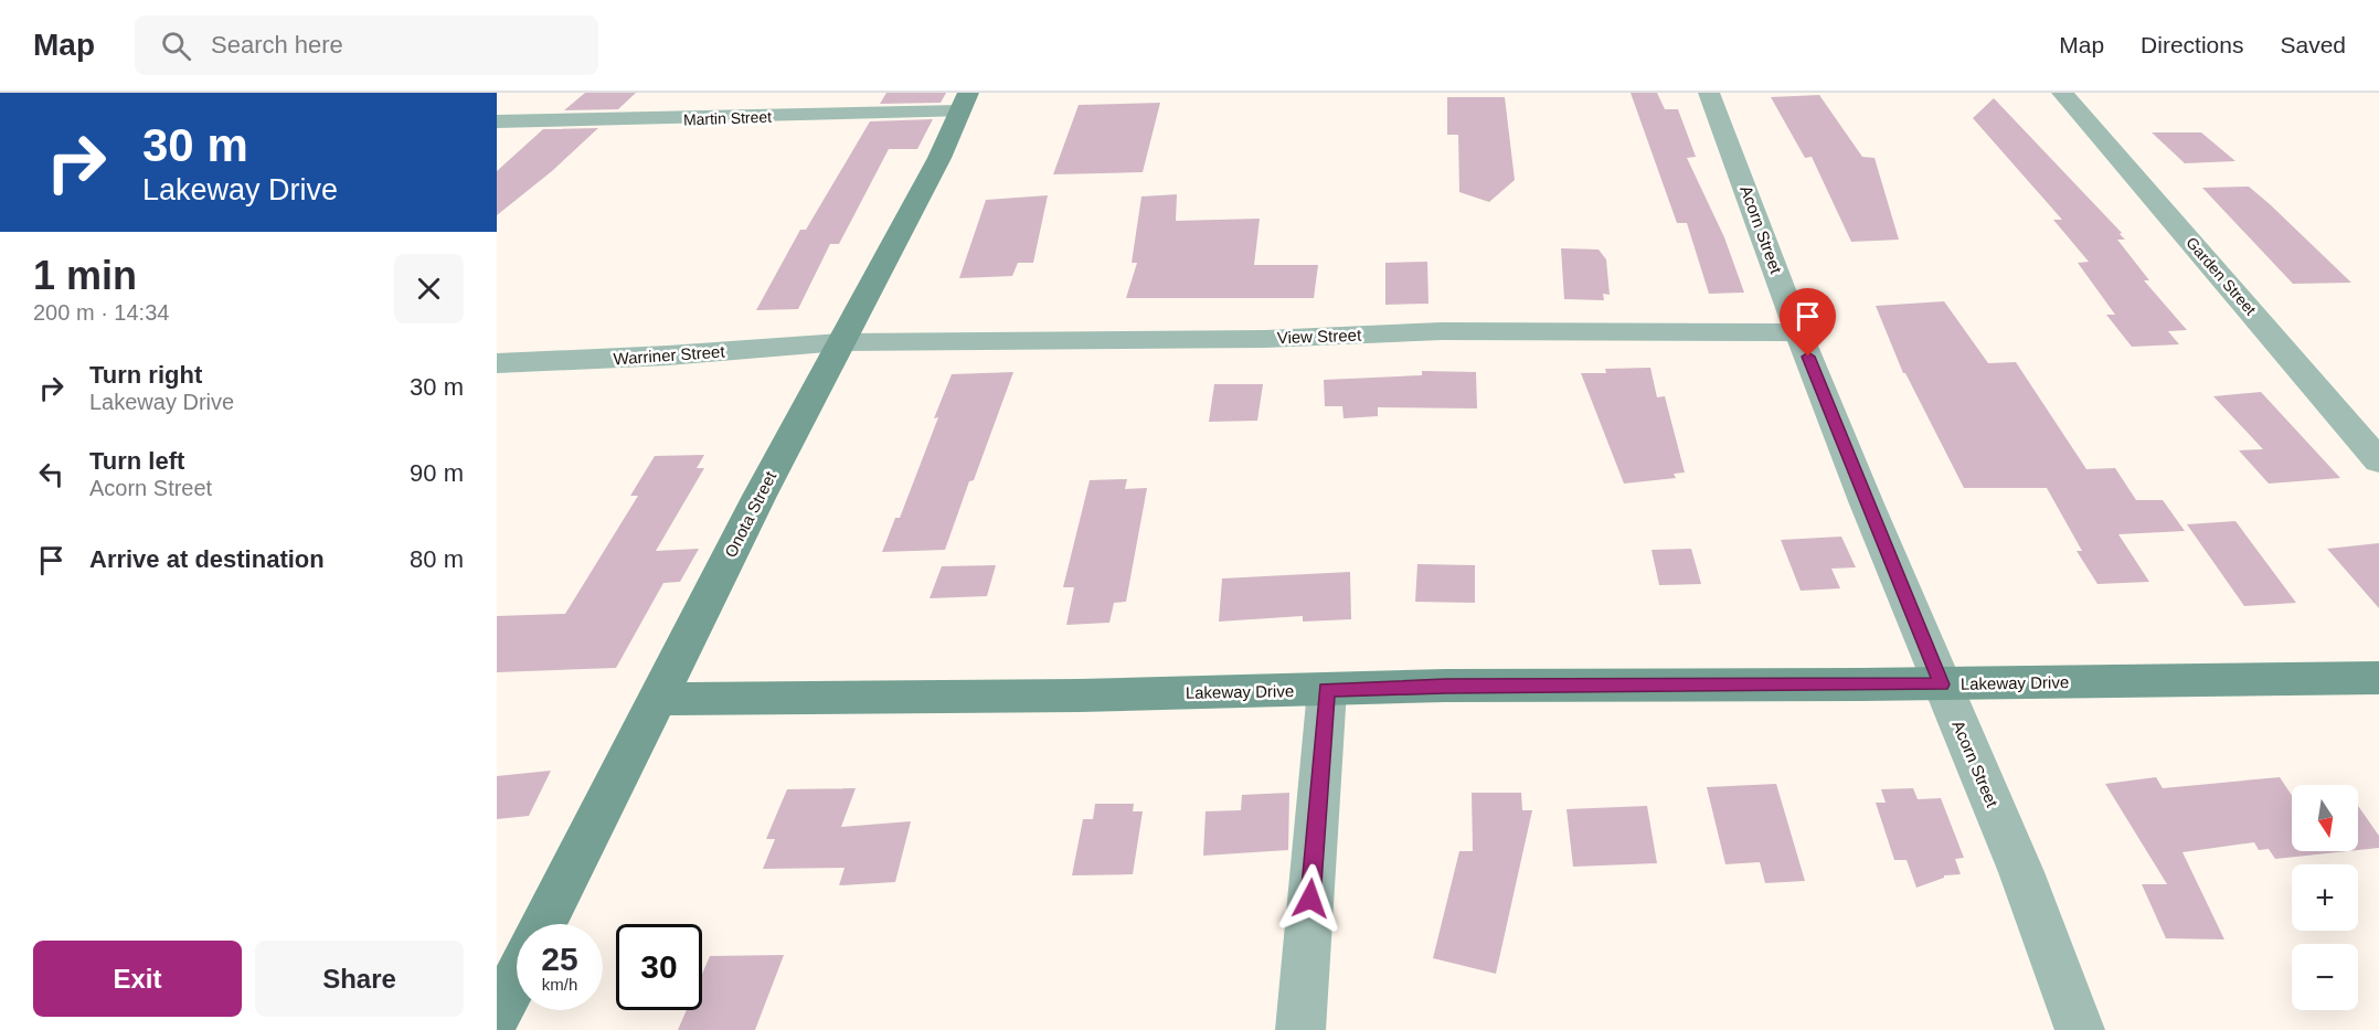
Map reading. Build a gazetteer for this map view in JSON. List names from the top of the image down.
{
  "streets": {
    "street": [
      "Martin Street",
      "Acorn Street",
      "Garden Street",
      "View Street",
      "Warriner Street",
      "Onota Street",
      "Lakeway Drive"
    ]
  },
  "crossings": [
    ["Martin Street", "Onota Street"],
    ["Acorn Street", "View Street"],
    ["Acorn Street", "Lakeway Drive"],
    ["View Street", "Warriner Street"],
    ["View Street", "Onota Street"],
    ["Warriner Street", "Onota Street"],
    ["Onota Street", "Lakeway Drive"]
  ],
  "north": "bottom",
  "page": {
    "header": "Map",
    "search": "Search here",
    "nav": ["Map", "Directions", "Saved"],
    "turn": ["30 m", "Lakeway Drive"],
    "heading": ["1 min", "200 m · 14:34"],
    "list": [
      {
        "name": "Turn right",
        "note": "Lakeway Drive",
        "value": "30 m"
      },
      {
        "name": "Turn left",
        "note": "Acorn Street",
        "value": "90 m"
      },
      {
        "name": "Arrive at destination",
        "value": "80 m"
      }
    ],
    "map_buttons": ["+", "−"],
    "speed": "25 km/h",
    "limit": "30",
    "buttons": ["Exit", "Share"]
  }
}
